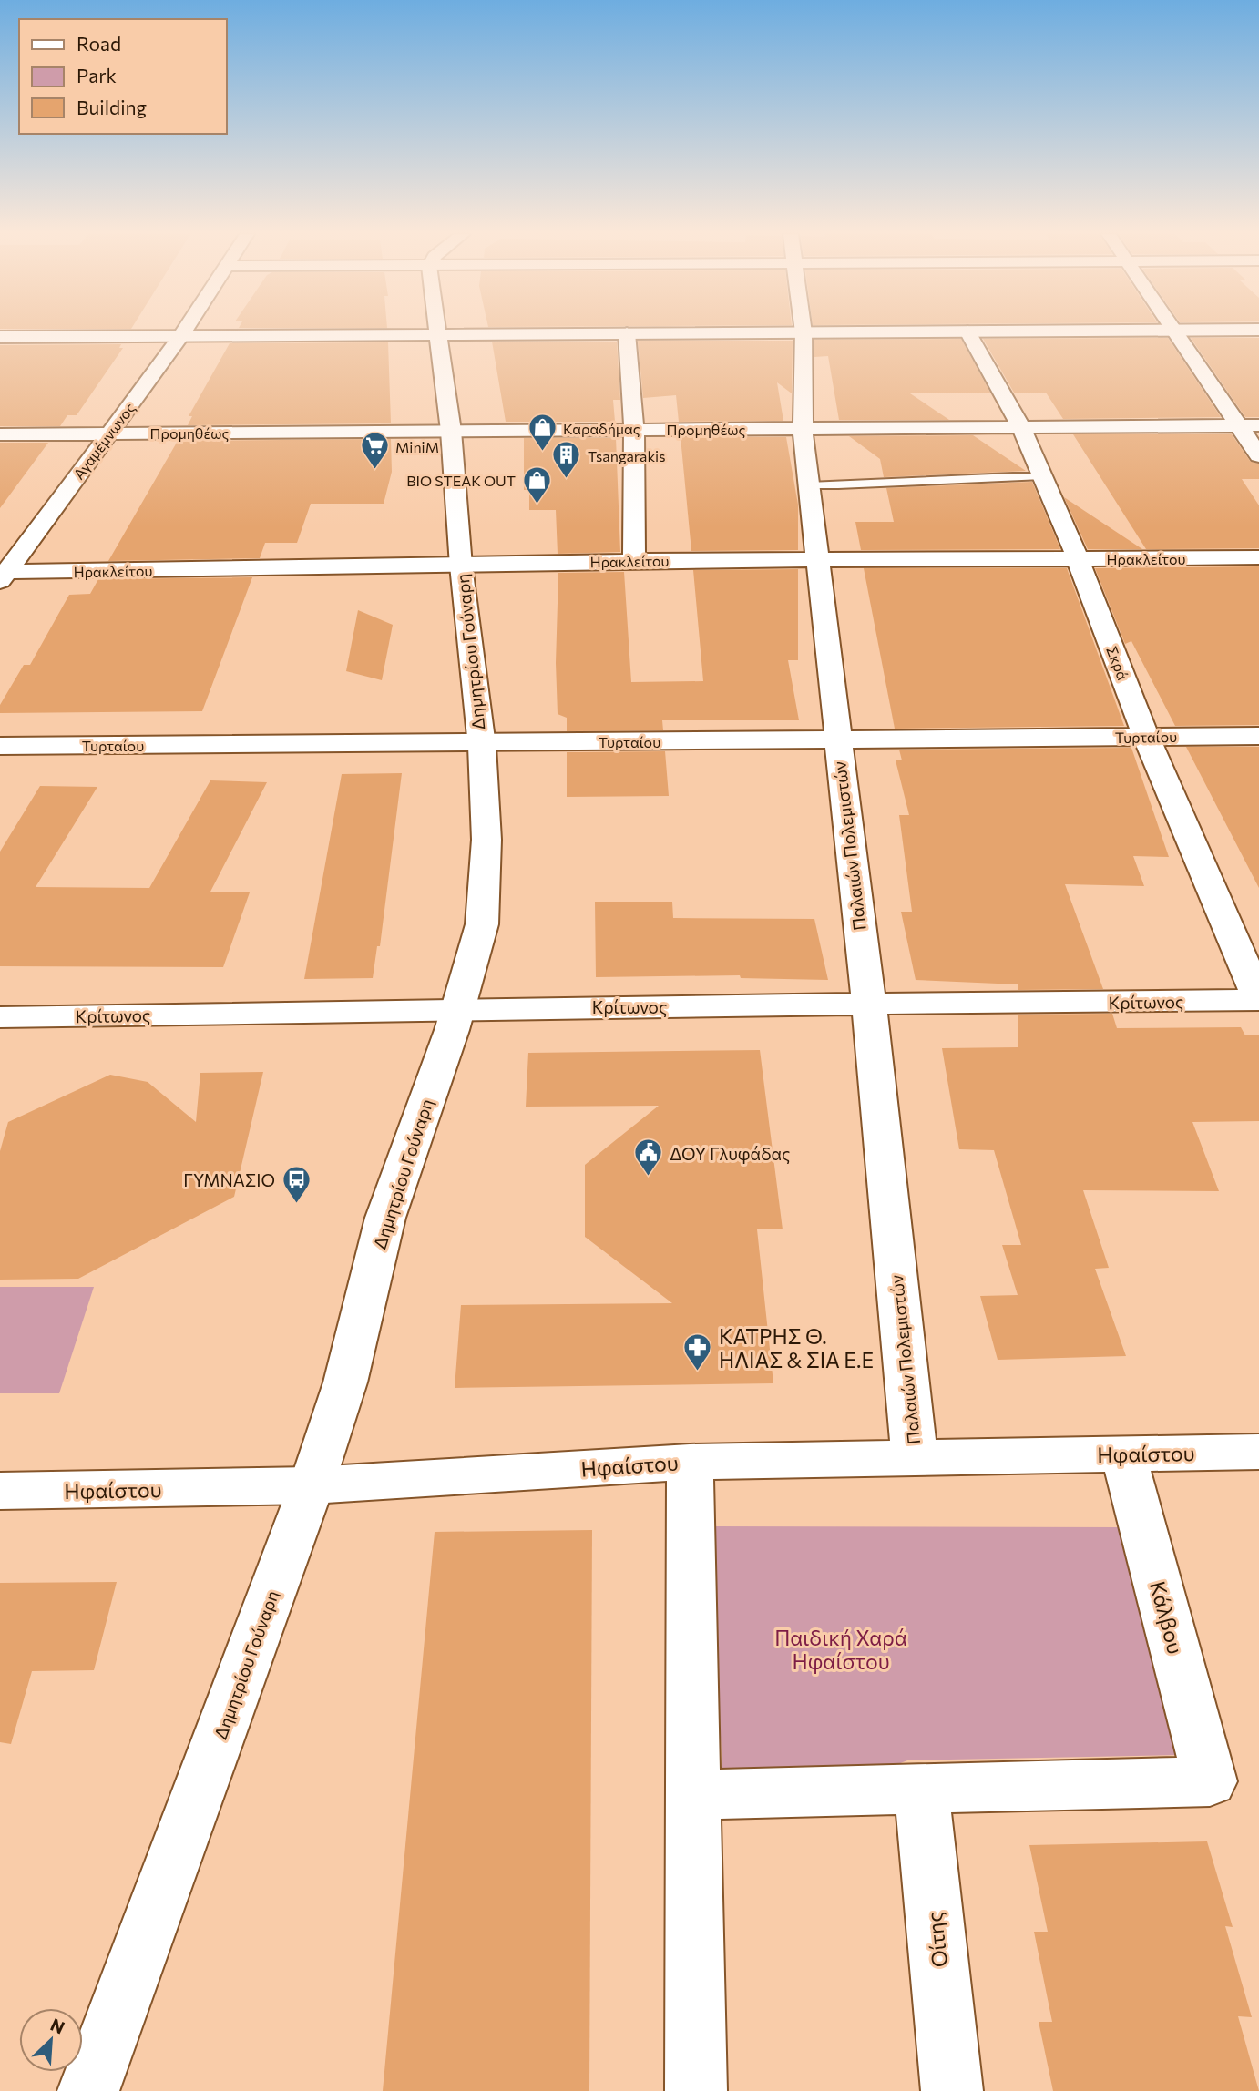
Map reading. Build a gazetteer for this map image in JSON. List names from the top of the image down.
{
  "streets": {
    "street": [
      "Προμηθέως",
      "Αγαμέμνωνος",
      "Ηρακλείτου",
      "Δημητρίου Γούναρη",
      "Σκρά",
      "Τυρταίου",
      "Παλαιών Πολεμιστών",
      "Κρίτωνος",
      "Ηφαίστου",
      "Κάλβου",
      "Οίτης"
    ]
  },
  "crossings": [
    ["Προμηθέως", "Αγαμέμνωνος"],
    ["Προμηθέως", "Δημητρίου Γούναρη"],
    ["Προμηθέως", "Σκρά"],
    ["Προμηθέως", "Παλαιών Πολεμιστών"],
    ["Αγαμέμνωνος", "Ηρακλείτου"],
    ["Ηρακλείτου", "Δημητρίου Γούναρη"],
    ["Ηρακλείτου", "Σκρά"],
    ["Ηρακλείτου", "Παλαιών Πολεμιστών"],
    ["Δημητρίου Γούναρη", "Τυρταίου"],
    ["Δημητρίου Γούναρη", "Κρίτωνος"],
    ["Δημητρίου Γούναρη", "Ηφαίστου"],
    ["Σκρά", "Τυρταίου"],
    ["Σκρά", "Κρίτωνος"],
    ["Τυρταίου", "Παλαιών Πολεμιστών"],
    ["Παλαιών Πολεμιστών", "Κρίτωνος"],
    ["Παλαιών Πολεμιστών", "Ηφαίστου"],
    ["Ηφαίστου", "Κάλβου"],
    ["Κάλβου", "Οίτης"]
  ],
  "parks": ["Παιδική Χαρά Ηφαίστου"],
  "places": {
    "shop": ["Καραδήμας", "BIO STEAK OUT"],
    "supermarket": ["MiniM"],
    "building": ["Tsangarakis"],
    "public building": ["ΔΟΥ Γλυφάδας"],
    "bus stop": ["ΓΥΜΝΑΣΙΟ"],
    "pharmacy": ["ΚΑΤΡΗΣ Θ. ΗΛΙΑΣ & ΣΙΑ Ε.Ε"]
  },
  "legend": ["Road", "Park", "Building"],
  "north": "top right"
}
